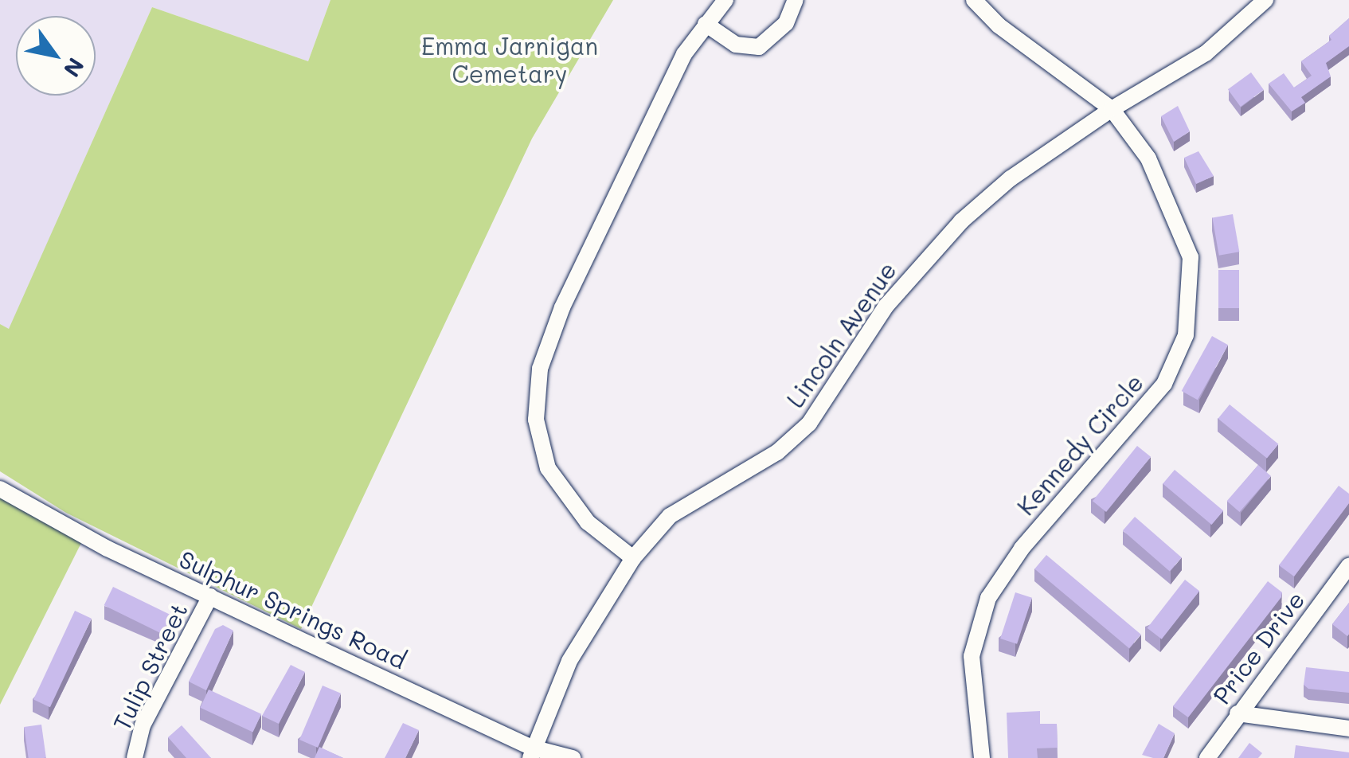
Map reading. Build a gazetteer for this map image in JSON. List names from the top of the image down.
{
  "streets": {
    "street": [
      "Lincoln Avenue",
      "Kennedy Circle",
      "Sulphur Springs Road",
      "Price Drive",
      "Tulip Street"
    ]
  },
  "crossings": [
    ["Lincoln Avenue", "Kennedy Circle"],
    ["Lincoln Avenue", "Sulphur Springs Road"],
    ["Sulphur Springs Road", "Tulip Street"]
  ],
  "parks": ["Emma Jarnigan Cemetary"],
  "north": "bottom right"
}
